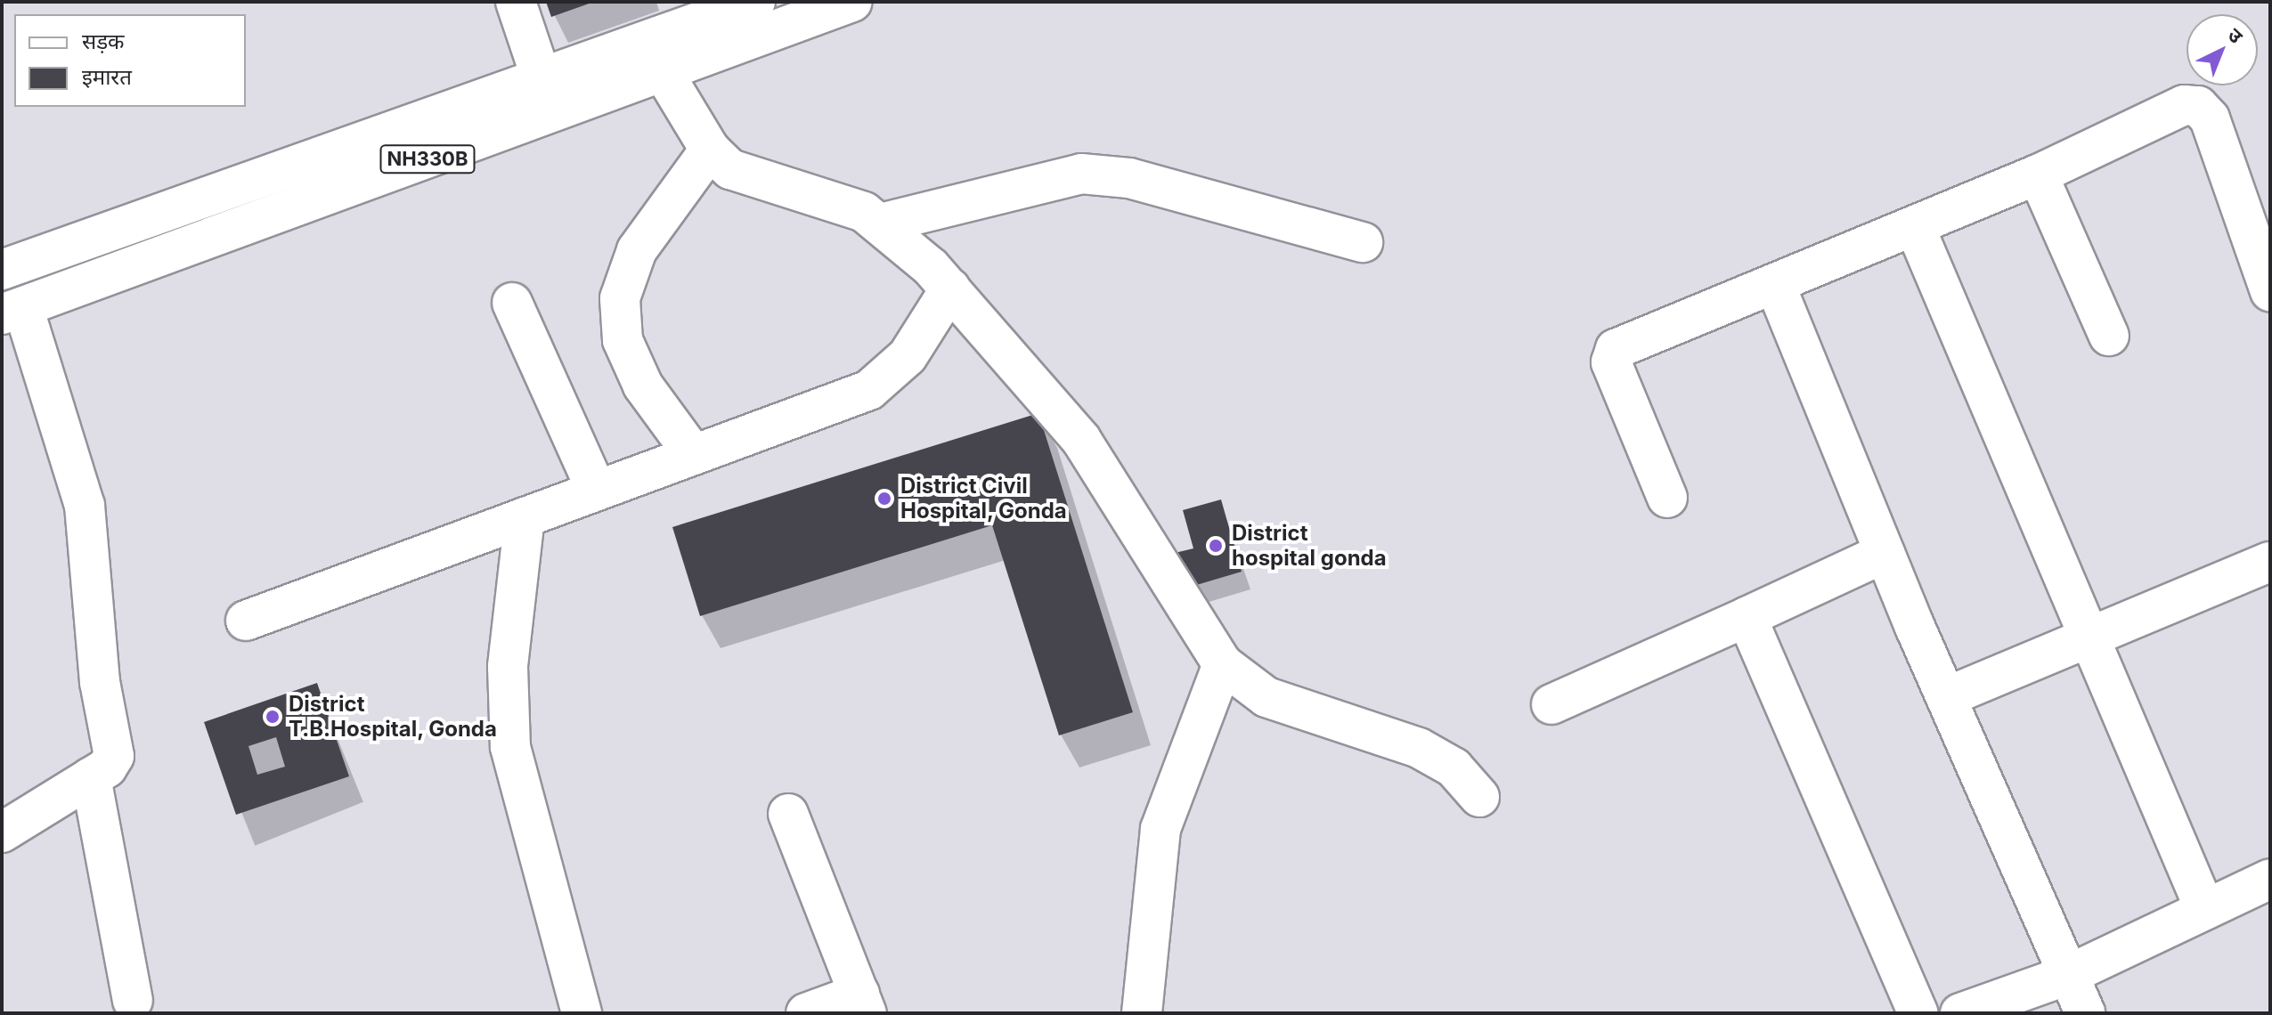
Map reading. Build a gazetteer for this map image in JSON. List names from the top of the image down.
{
  "streets": {
    "main road": ["NH330B"]
  },
  "places": ["District Civil Hospital, Gonda", "District hospital gonda", "District T.B.Hospital, Gonda"],
  "legend": ["सड़क", "इमारत"],
  "north": "top right"
}
